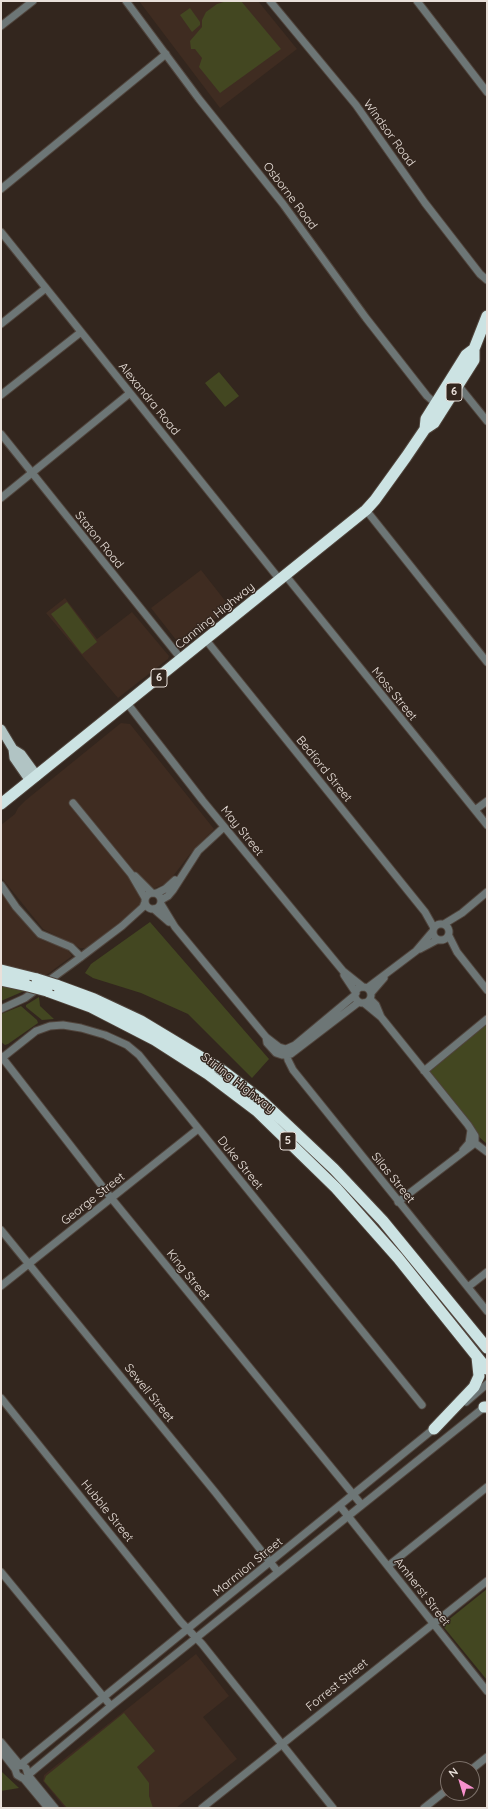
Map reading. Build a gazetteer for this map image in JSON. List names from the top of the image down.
{
  "streets": {
    "highway": [
      "6",
      "Canning Highway",
      "Stirling Highway",
      "5"
    ],
    "street": [
      "Windsor Road",
      "Osborne Road",
      "Alexandra Road",
      "Staton Road",
      "Moss Street",
      "Bedford Street",
      "May Street",
      "Duke Street",
      "Silas Street",
      "George Street",
      "King Street",
      "Sewell Street",
      "Hubble Street",
      "Marmion Street",
      "Amherst Street",
      "Forrest Street"
    ]
  },
  "crossings": [
    ["Osborne Road", "Canning Highway"],
    ["Alexandra Road", "Canning Highway"],
    ["Alexandra Road", "Moss Street"],
    ["Staton Road", "Canning Highway"],
    ["Canning Highway", "Moss Street"],
    ["Canning Highway", "Bedford Street"],
    ["Canning Highway", "May Street"],
    ["Duke Street", "George Street"],
    ["Duke Street", "King Street"],
    ["George Street", "King Street"],
    ["George Street", "Sewell Street"],
    ["King Street", "Marmion Street"],
    ["Sewell Street", "Marmion Street"],
    ["Hubble Street", "Marmion Street"],
    ["Hubble Street", "Forrest Street"],
    ["Marmion Street", "Amherst Street"],
    ["Amherst Street", "Forrest Street"]
  ],
  "north": "top left"
}
